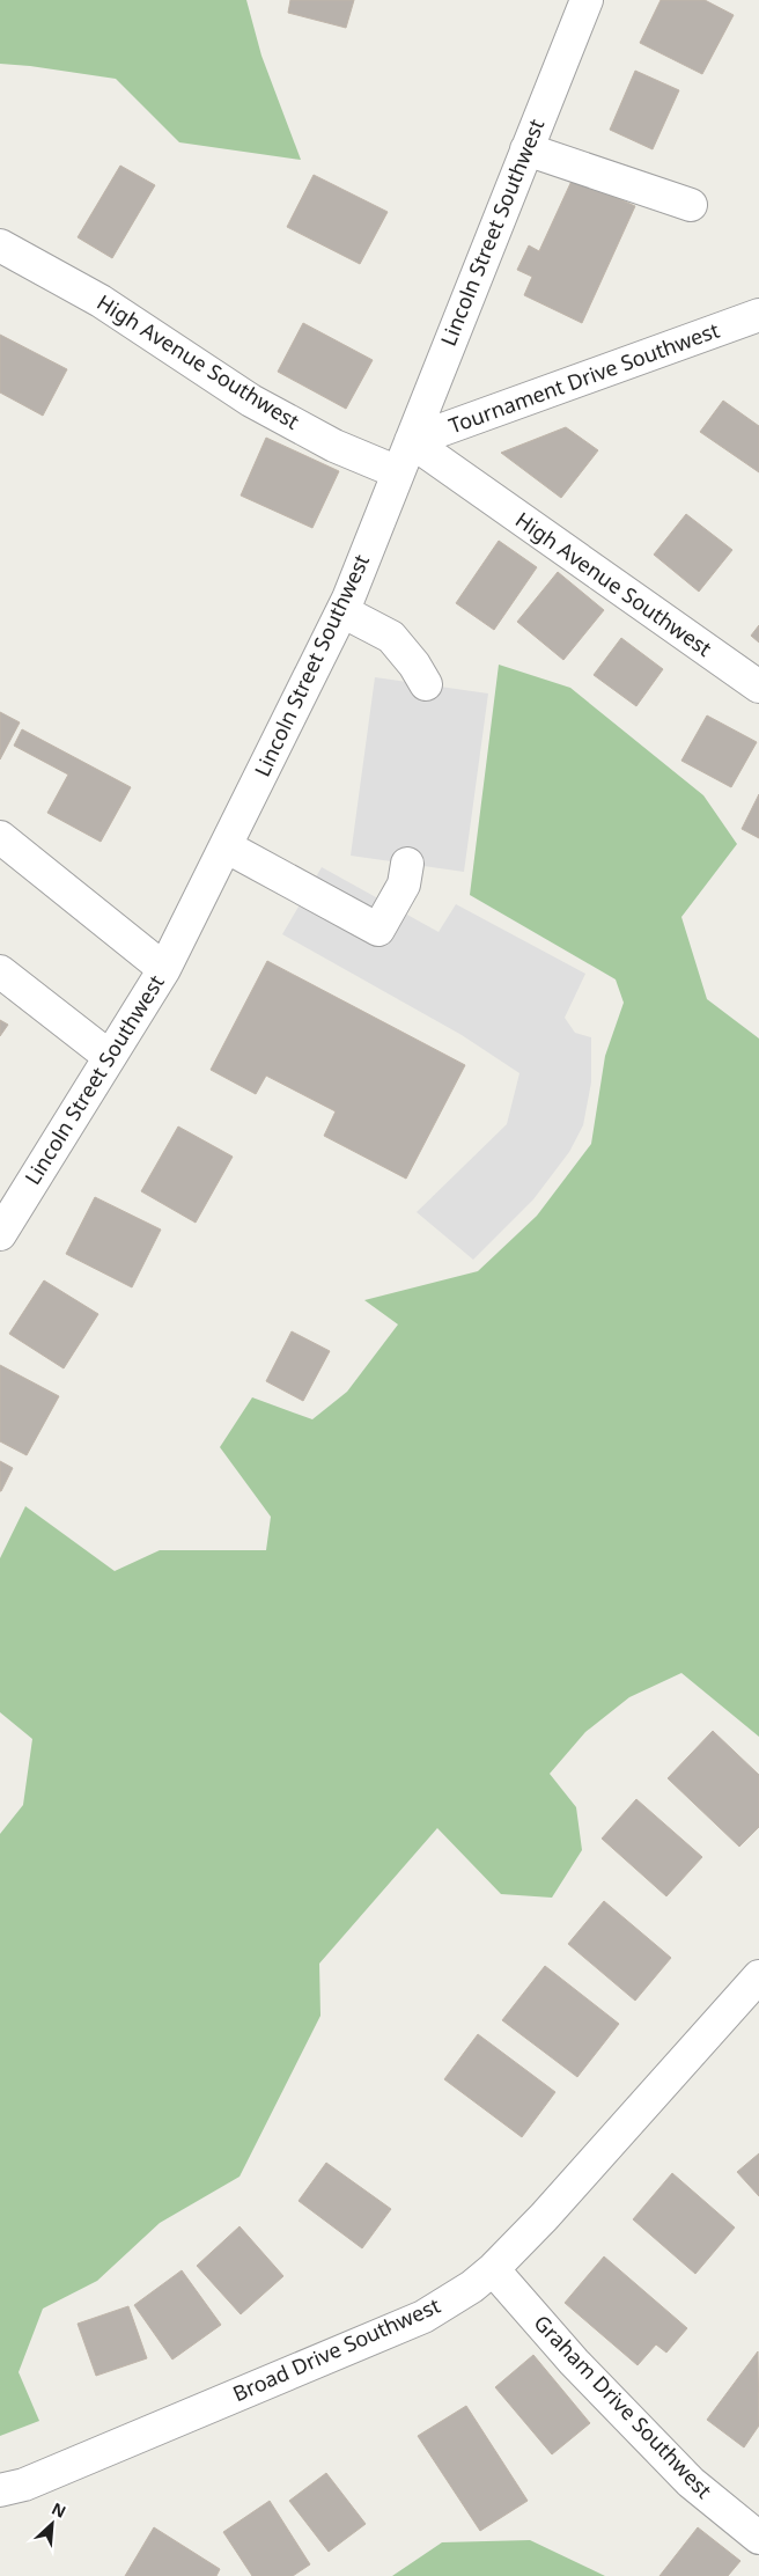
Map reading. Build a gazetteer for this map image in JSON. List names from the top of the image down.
{
  "streets": {
    "street": [
      "Lincoln Street Southwest",
      "High Avenue Southwest",
      "Tournament Drive Southwest",
      "Broad Drive Southwest",
      "Graham Drive Southwest"
    ]
  },
  "crossings": [
    ["Lincoln Street Southwest", "High Avenue Southwest"],
    ["Lincoln Street Southwest", "Tournament Drive Southwest"],
    ["High Avenue Southwest", "Tournament Drive Southwest"],
    ["Broad Drive Southwest", "Graham Drive Southwest"]
  ],
  "north": "top right"
}
